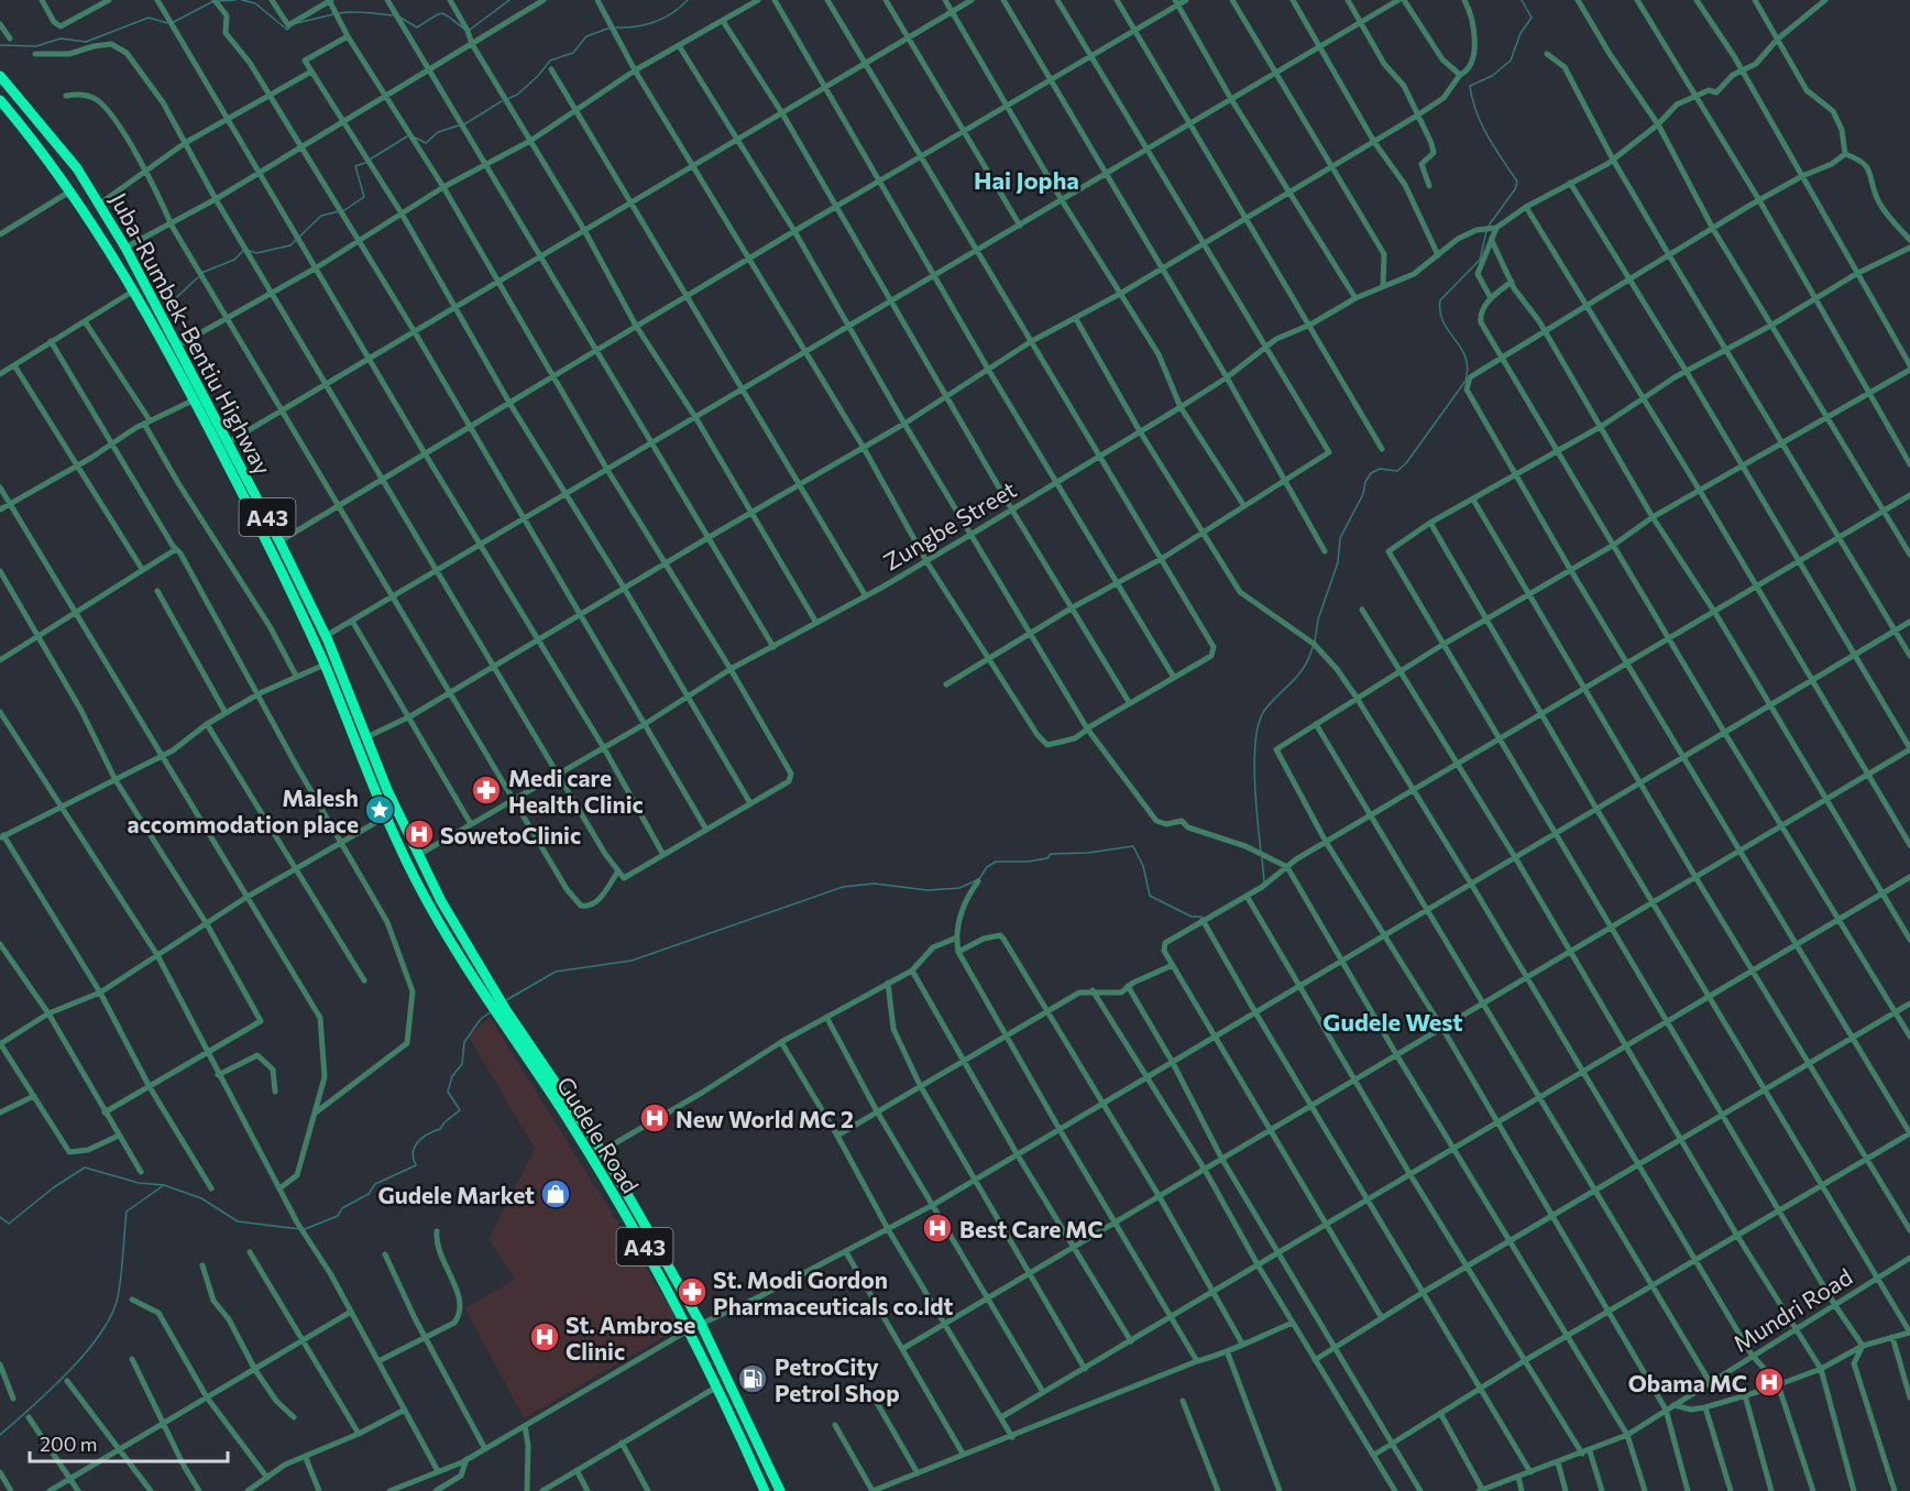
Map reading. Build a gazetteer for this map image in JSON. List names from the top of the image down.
{
  "streets": {
    "highway": ["Juba-Rumbek-Bentiu Highway", "A43", "Gudele Road"],
    "street": ["Zungbe Street", "Mundri Road"]
  },
  "crossings": [
    ["Juba-Rumbek-Bentiu Highway", "A43"],
    ["Juba-Rumbek-Bentiu Highway", "Zungbe Street"],
    ["A43", "Gudele Road"]
  ],
  "districts": ["Hai Jopha", "Gudele West"],
  "places": {
    "pharmacy": ["Medi care Health Clinic", "St. Modi Gordon Pharmaceuticals co.ldt"],
    "place": ["Malesh accommodation place"],
    "hospital": [
      "SowetoClinic",
      "New World MC 2",
      "Best Care MC",
      "St. Ambrose Clinic",
      "Obama MC"
    ],
    "shop": ["Gudele Market"],
    "fuel station": ["PetroCity Petrol Shop"]
  },
  "scale_bar": "200 m"
}
